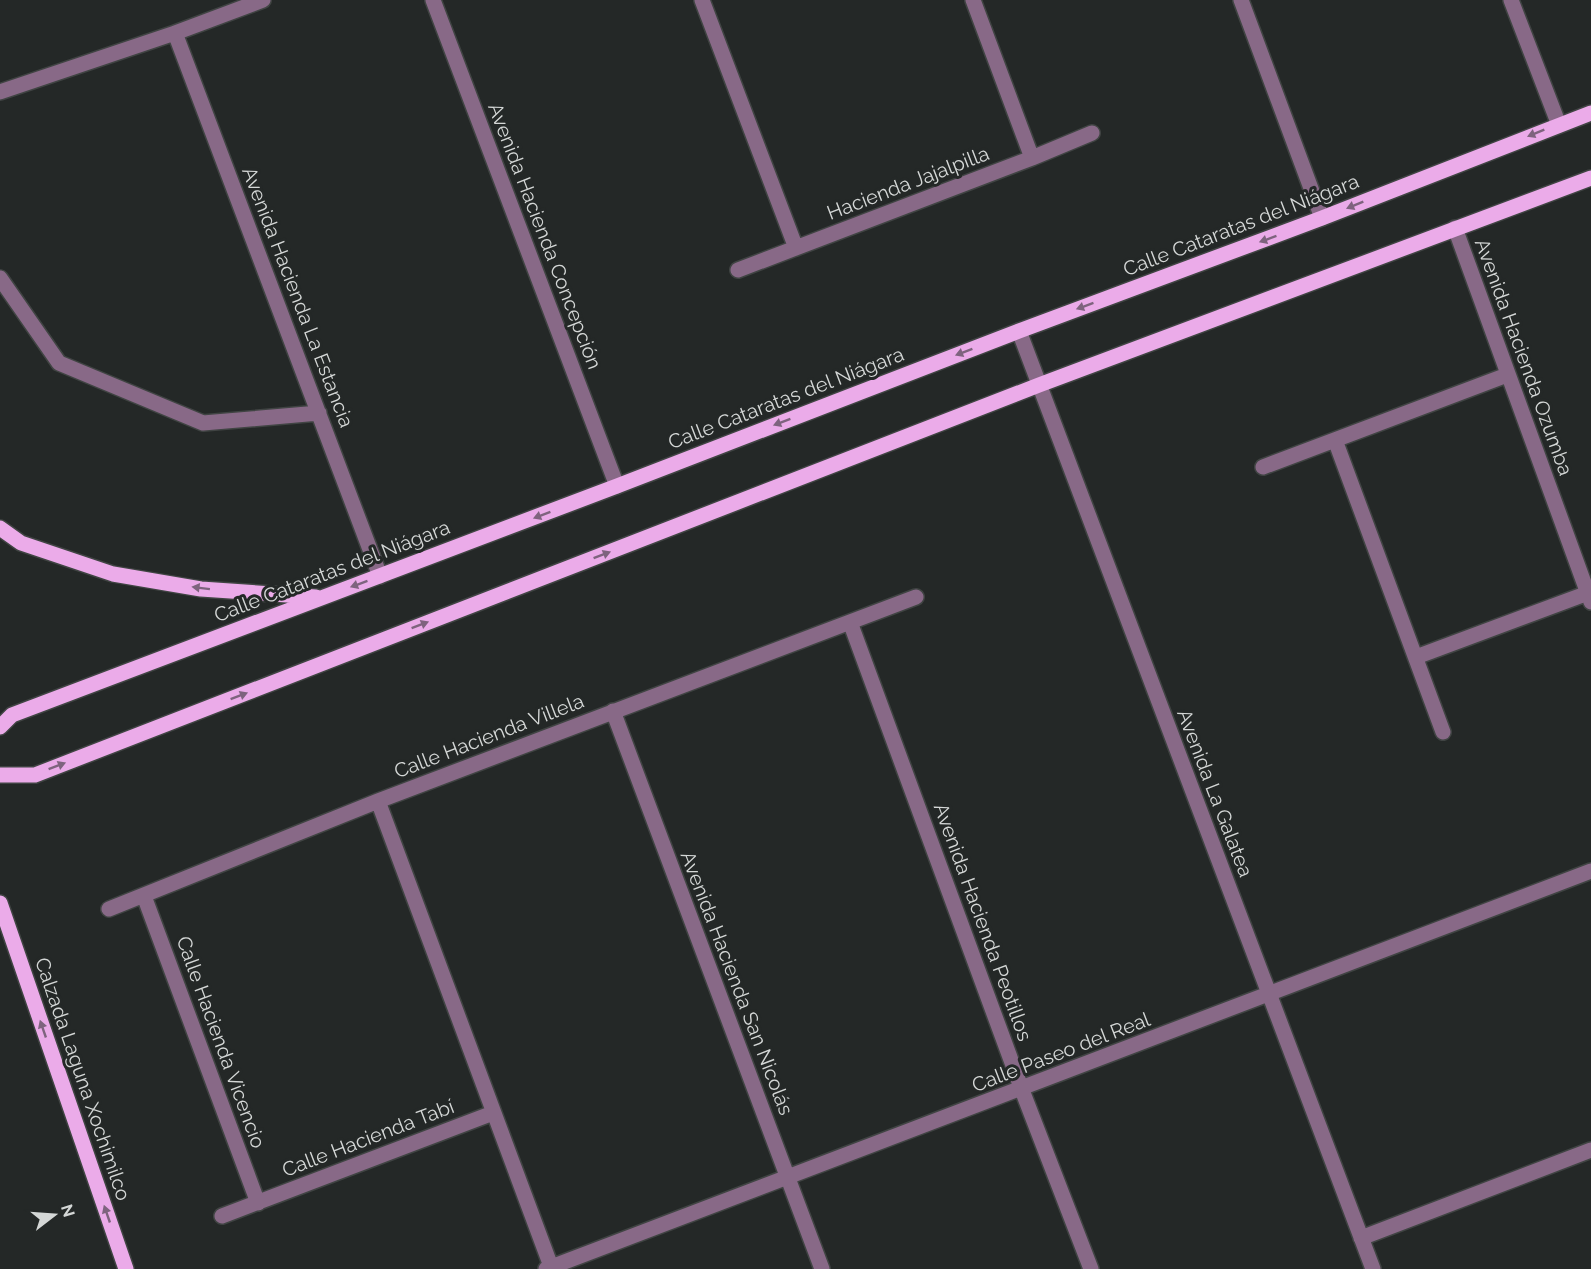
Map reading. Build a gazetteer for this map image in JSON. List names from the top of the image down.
{
  "streets": {
    "main road": ["Calle Cataratas del Niágara", "Calzada Laguna Xochimilco"],
    "street": [
      "Hacienda Jajalpilla",
      "Avenida Hacienda Concepción",
      "Avenida Hacienda La Estancia",
      "Avenida Hacienda Ozumba",
      "Calle Hacienda Villela",
      "Avenida La Galatea",
      "Avenida Hacienda Peotillos",
      "Avenida Hacienda San Nicolás",
      "Calle Hacienda Vicencio",
      "Calle Paseo del Real",
      "Calle Hacienda Tabí"
    ]
  },
  "crossings": [
    ["Calle Cataratas del Niágara", "Avenida Hacienda Concepción"],
    ["Calle Cataratas del Niágara", "Avenida Hacienda La Estancia"],
    ["Calle Cataratas del Niágara", "Avenida La Galatea"],
    ["Calle Hacienda Villela", "Avenida Hacienda Peotillos"],
    ["Calle Hacienda Villela", "Avenida Hacienda San Nicolás"],
    ["Calle Hacienda Villela", "Calle Hacienda Vicencio"],
    ["Avenida La Galatea", "Calle Paseo del Real"],
    ["Avenida Hacienda Peotillos", "Calle Paseo del Real"],
    ["Avenida Hacienda San Nicolás", "Calle Paseo del Real"],
    ["Calle Hacienda Vicencio", "Calle Hacienda Tabí"]
  ],
  "one_way": ["Calzada Laguna Xochimilco"],
  "north": "right"
}
